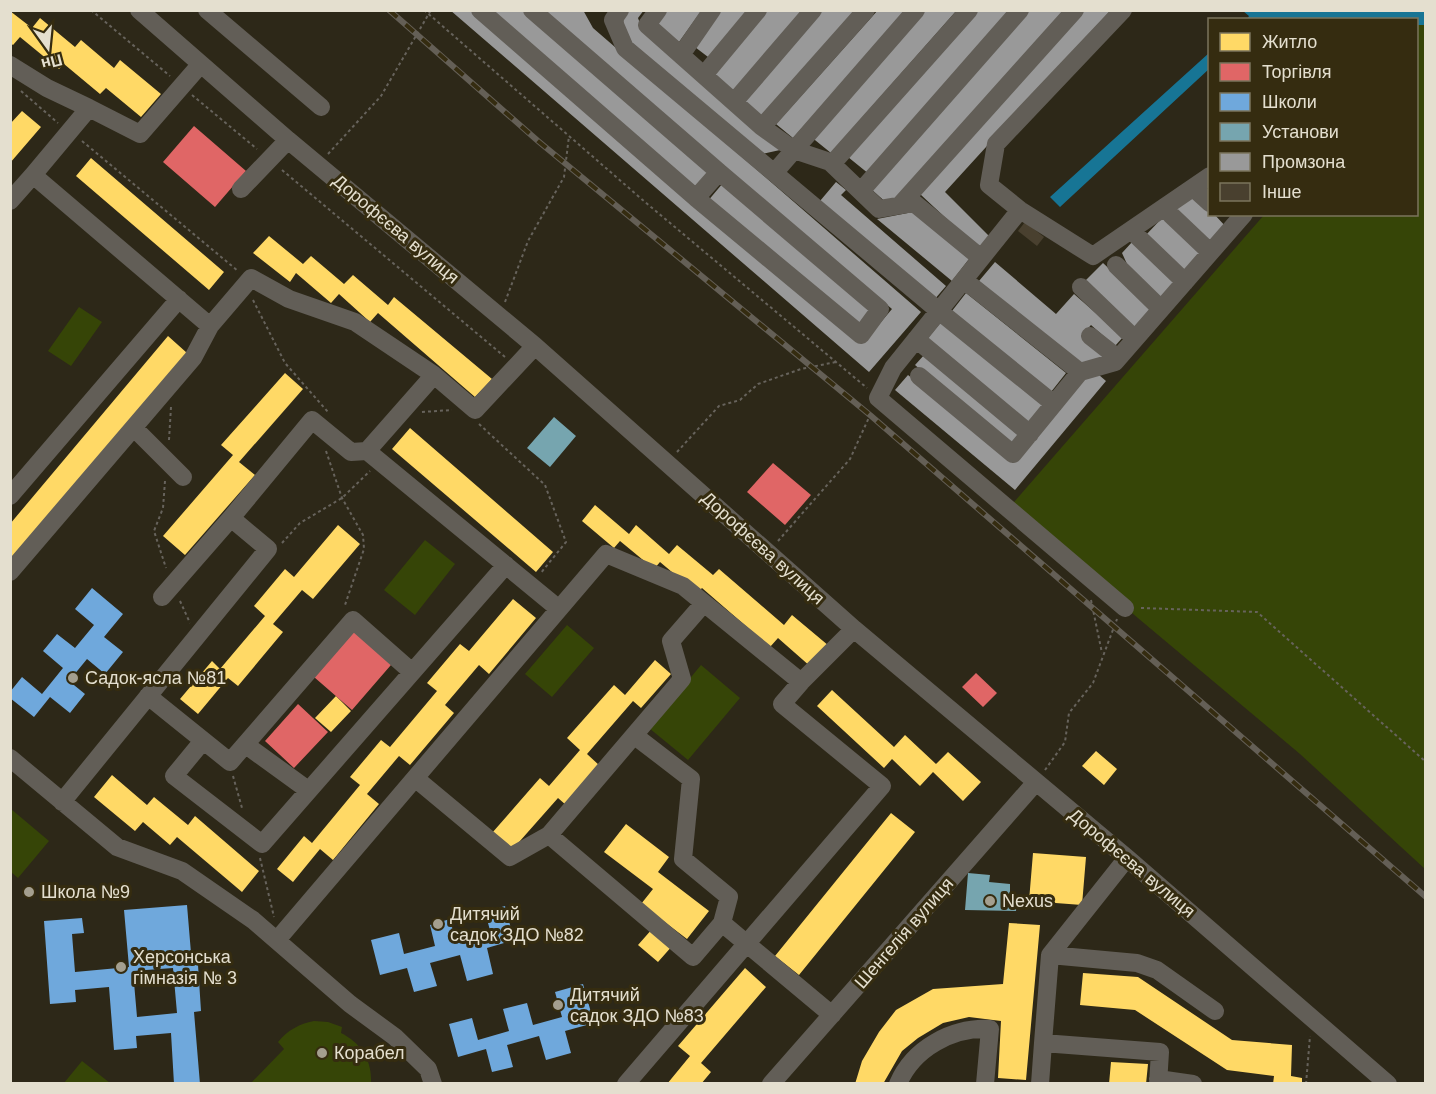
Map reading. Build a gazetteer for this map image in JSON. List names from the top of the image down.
{
  "streets": {
    "street": ["Дорофєєва вулиця", "Шенгелія вулиця"]
  },
  "crossings": [
    ["Дорофєєва вулиця", "Шенгелія вулиця"]
  ],
  "places": [
    "Садок-ясла №81",
    "Школа №9",
    "Nexus",
    "Дитячий садок ЗДО №82",
    "Херсонська гімназія № 3",
    "Дитячий садок ЗДО №83",
    "Корабел"
  ],
  "legend": [
    "Житло",
    "Торгівля",
    "Школи",
    "Установи",
    "Промзона",
    "Інше"
  ],
  "north": "bottom"
}
